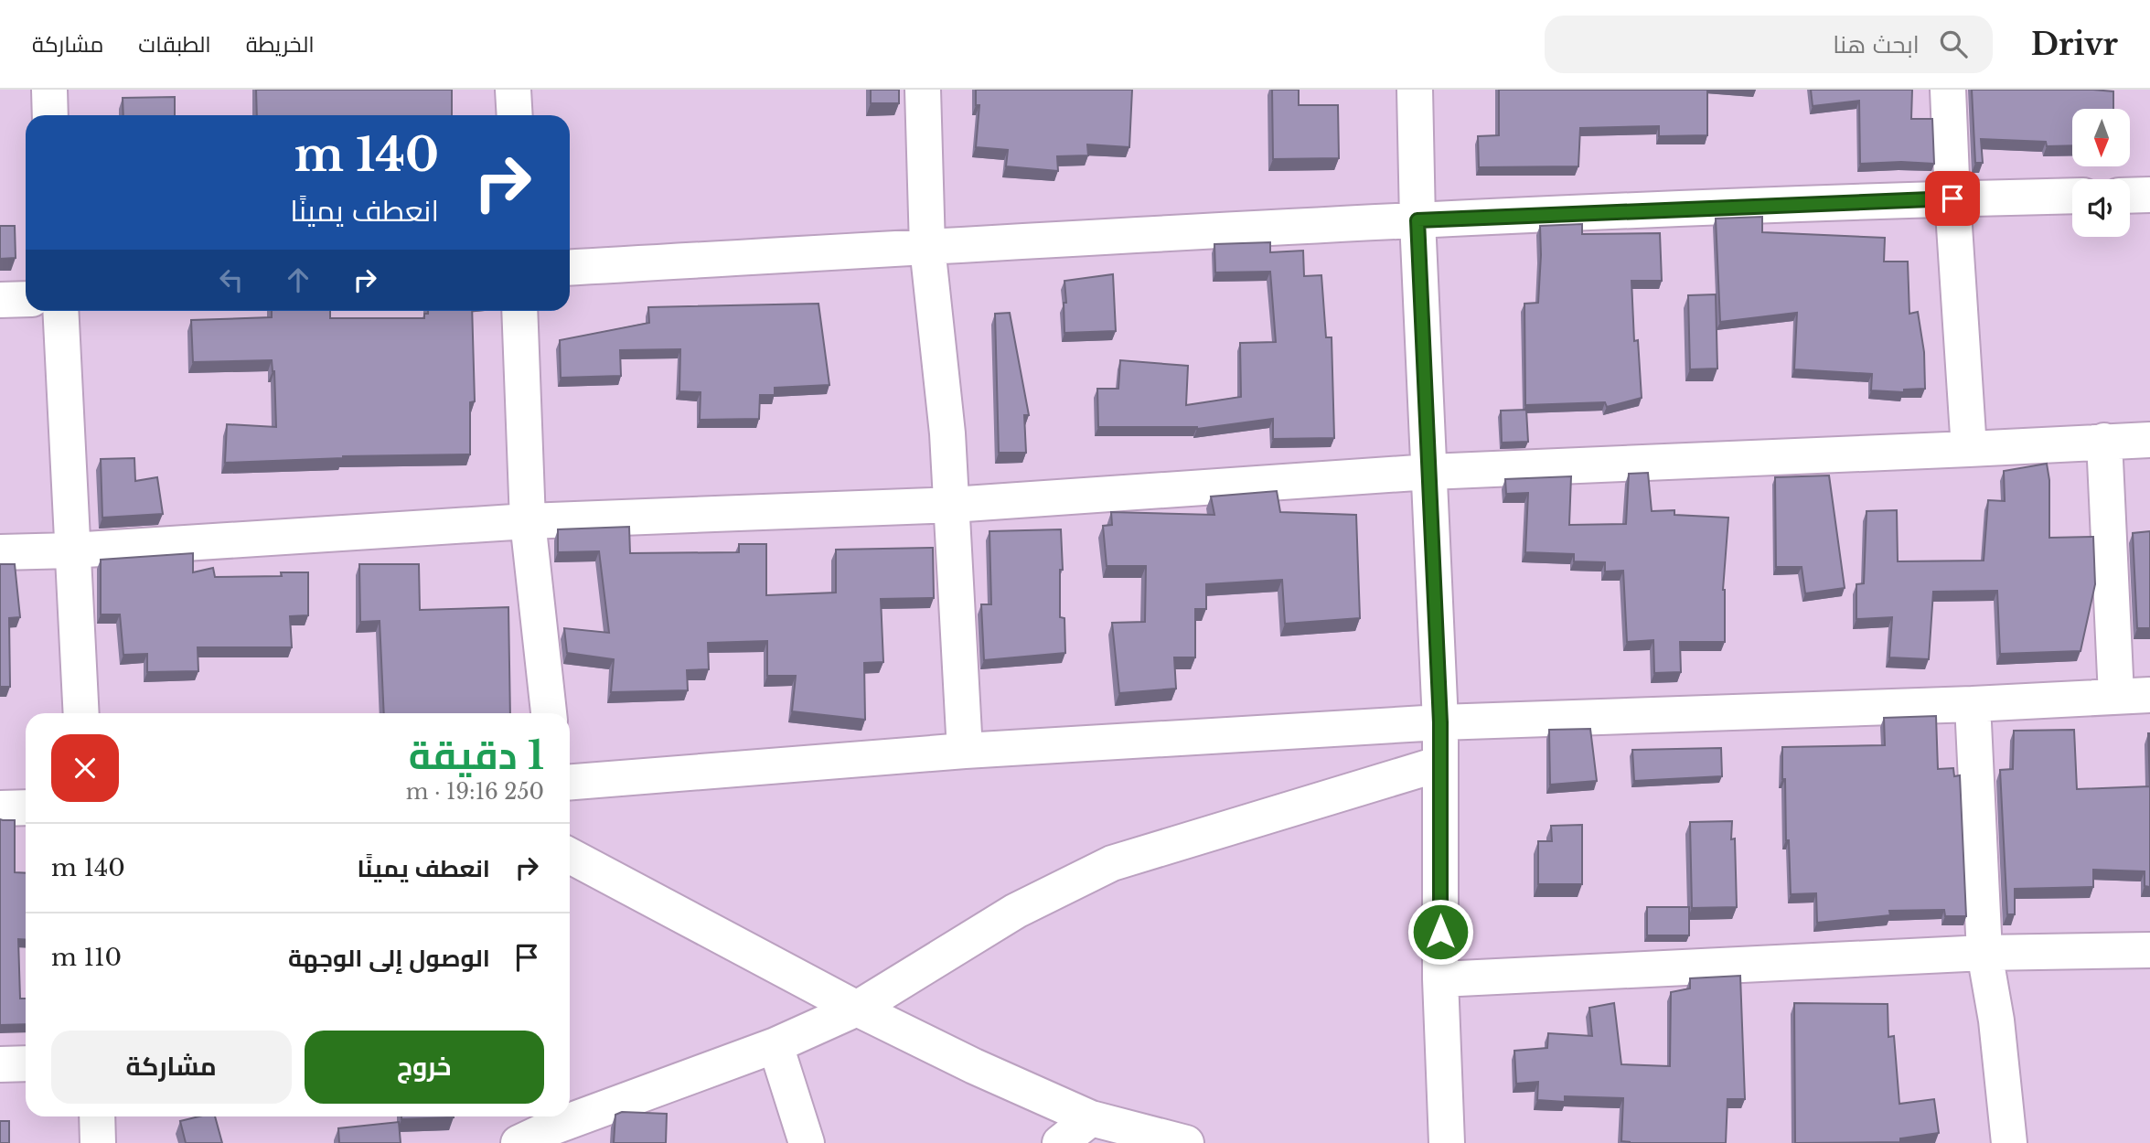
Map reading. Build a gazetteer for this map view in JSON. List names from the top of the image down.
{
  "north": "bottom",
  "page": {
    "header": "Drivr",
    "search": "ابحث هنا",
    "nav": ["الخريطة", "الطبقات", "مشاركة"],
    "turn": ["140 m", "انعطف يمينًا"],
    "heading": ["1 دقيقة", "250 m · 19:16"],
    "list": [
      {
        "name": "انعطف يمينًا",
        "value": "140 m"
      },
      {
        "name": "الوصول إلى الوجهة",
        "value": "110 m"
      }
    ],
    "buttons": ["خروج", "مشاركة"]
  }
}
